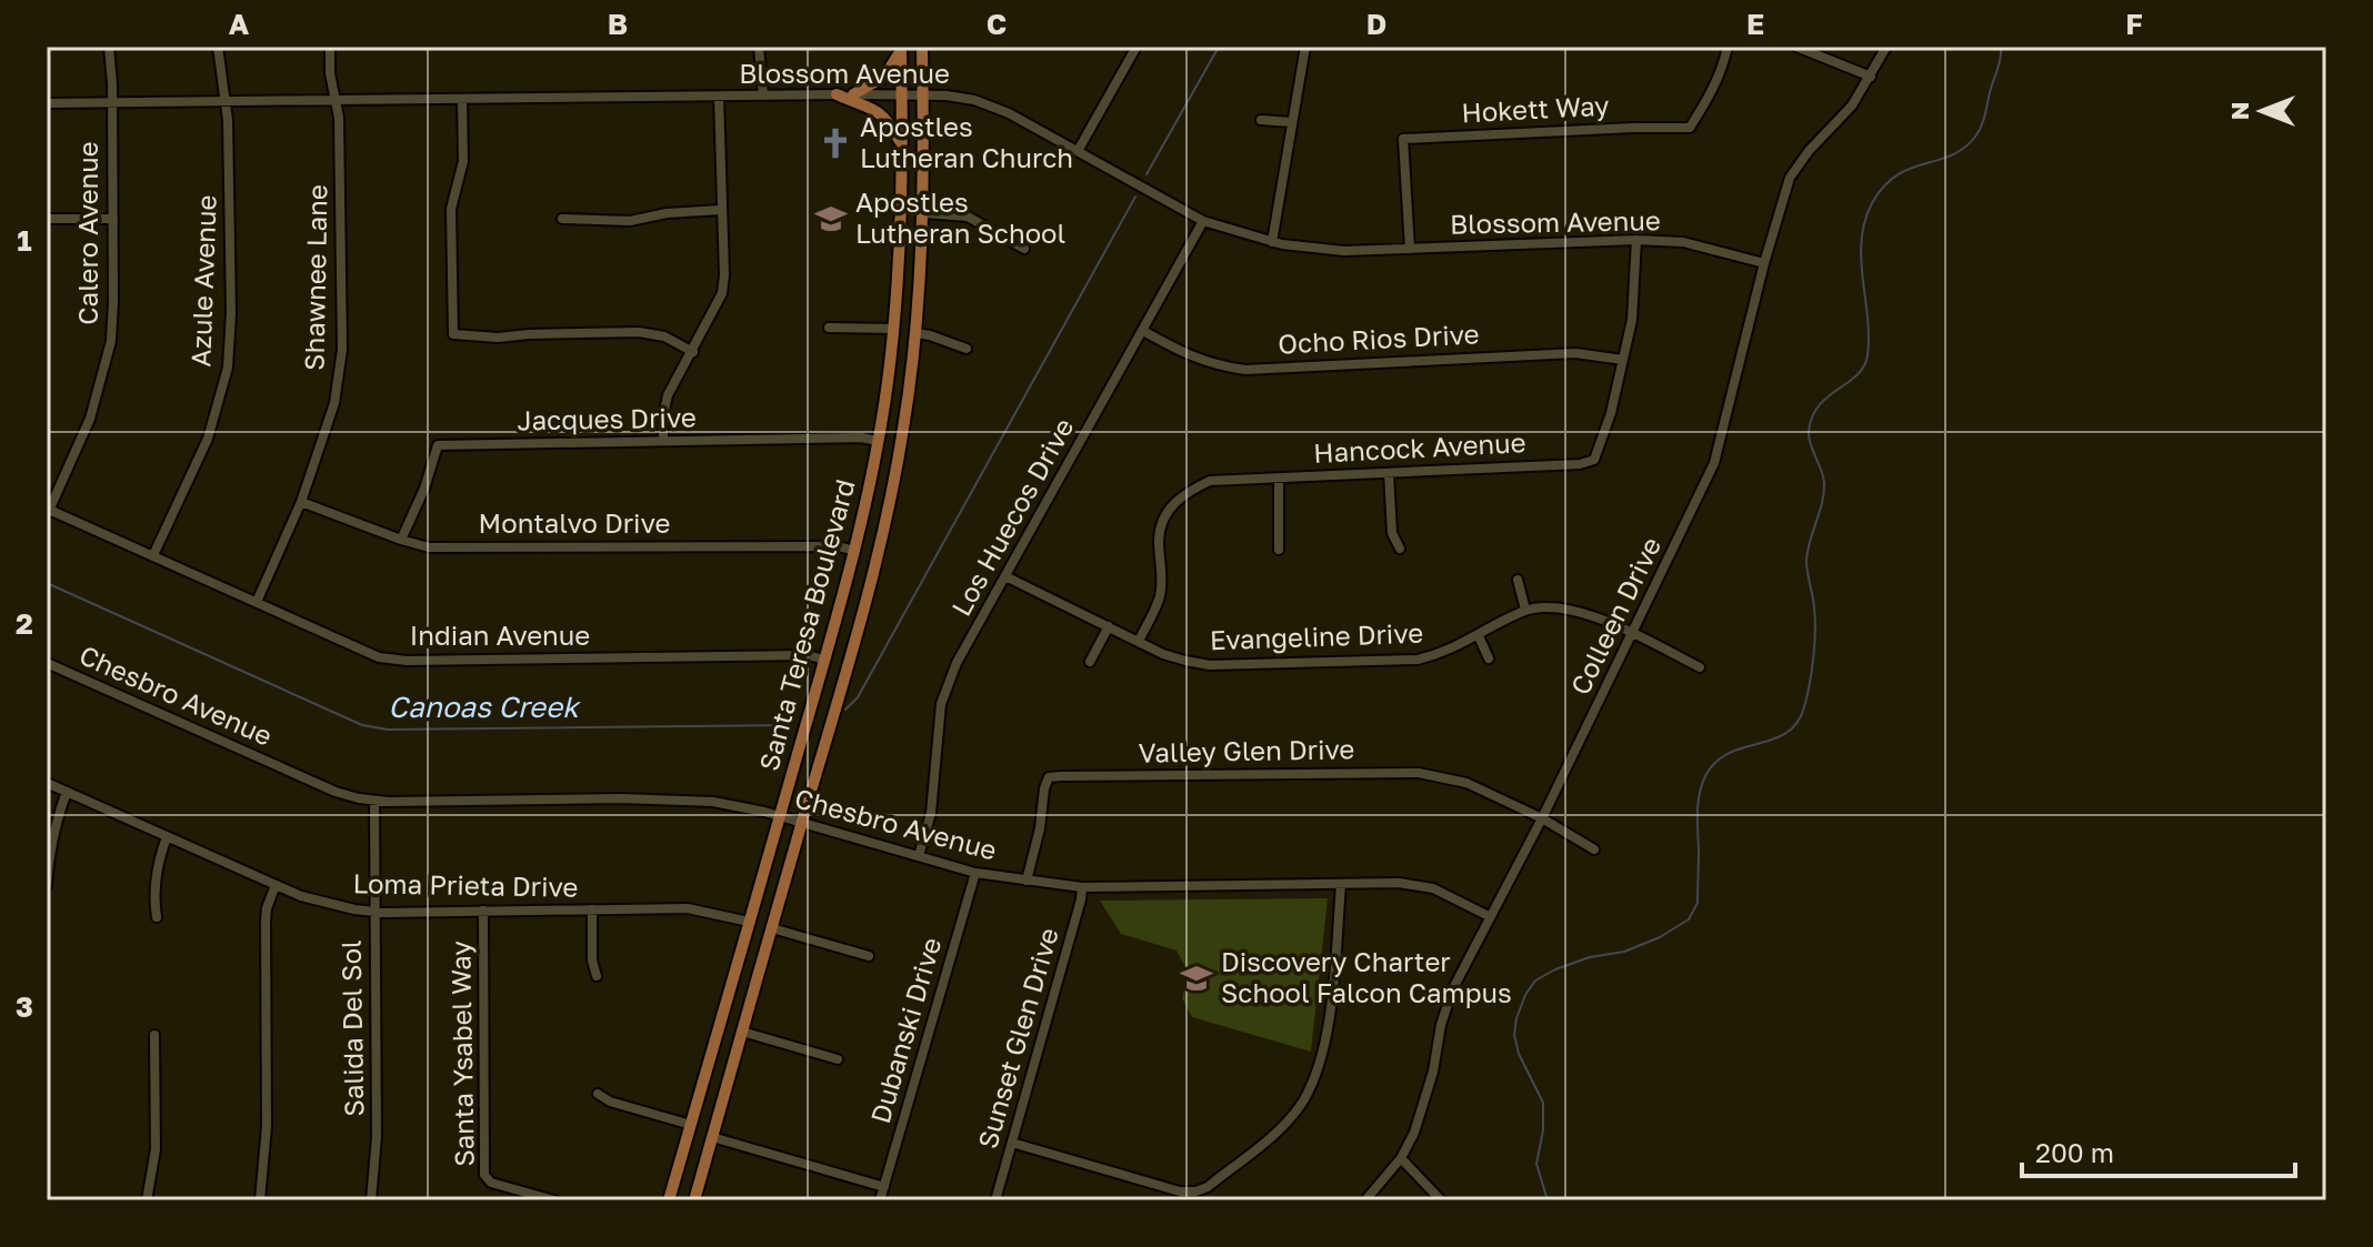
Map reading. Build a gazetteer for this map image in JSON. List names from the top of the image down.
{
  "streets": {
    "main road": ["Santa Teresa Boulevard"],
    "street": [
      "Blossom Avenue",
      "Hokett Way",
      "Calero Avenue",
      "Shawnee Lane",
      "Azule Avenue",
      "Ocho Rios Drive",
      "Jacques Drive",
      "Hancock Avenue",
      "Los Huecos Drive",
      "Montalvo Drive",
      "Colleen Drive",
      "Indian Avenue",
      "Evangeline Drive",
      "Chesbro Avenue",
      "Valley Glen Drive",
      "Loma Prieta Drive",
      "Salida Del Sol",
      "Dubanski Drive",
      "Sunset Glen Drive",
      "Santa Ysabel Way"
    ]
  },
  "crossings": [
    ["Blossom Avenue", "Hokett Way"],
    ["Blossom Avenue", "Calero Avenue"],
    ["Blossom Avenue", "Shawnee Lane"],
    ["Blossom Avenue", "Azule Avenue"],
    ["Blossom Avenue", "Hancock Avenue"],
    ["Blossom Avenue", "Los Huecos Drive"],
    ["Blossom Avenue", "Colleen Drive"],
    ["Blossom Avenue", "Santa Teresa Boulevard"],
    ["Calero Avenue", "Indian Avenue"],
    ["Shawnee Lane", "Montalvo Drive"],
    ["Shawnee Lane", "Indian Avenue"],
    ["Azule Avenue", "Indian Avenue"],
    ["Ocho Rios Drive", "Hancock Avenue"],
    ["Ocho Rios Drive", "Los Huecos Drive"],
    ["Jacques Drive", "Montalvo Drive"],
    ["Jacques Drive", "Santa Teresa Boulevard"],
    ["Hancock Avenue", "Evangeline Drive"],
    ["Los Huecos Drive", "Evangeline Drive"],
    ["Los Huecos Drive", "Chesbro Avenue"],
    ["Montalvo Drive", "Santa Teresa Boulevard"],
    ["Colleen Drive", "Chesbro Avenue"],
    ["Colleen Drive", "Valley Glen Drive"],
    ["Santa Teresa Boulevard", "Indian Avenue"],
    ["Santa Teresa Boulevard", "Chesbro Avenue"],
    ["Santa Teresa Boulevard", "Loma Prieta Drive"],
    ["Chesbro Avenue", "Valley Glen Drive"],
    ["Chesbro Avenue", "Salida Del Sol"],
    ["Chesbro Avenue", "Dubanski Drive"],
    ["Chesbro Avenue", "Sunset Glen Drive"],
    ["Loma Prieta Drive", "Salida Del Sol"],
    ["Loma Prieta Drive", "Santa Ysabel Way"]
  ],
  "water": ["Canoas Creek"],
  "places": {
    "church": ["Apostles Lutheran Church"],
    "school or university": ["Apostles Lutheran School", "Discovery Charter School Falcon Campus"]
  },
  "scale_bar": "200 m",
  "north": "left",
  "grid": {
    "columns": [
      "A",
      "B",
      "C",
      "D",
      "E",
      "F"
    ],
    "rows": ["1", "2", "3"]
  }
}
